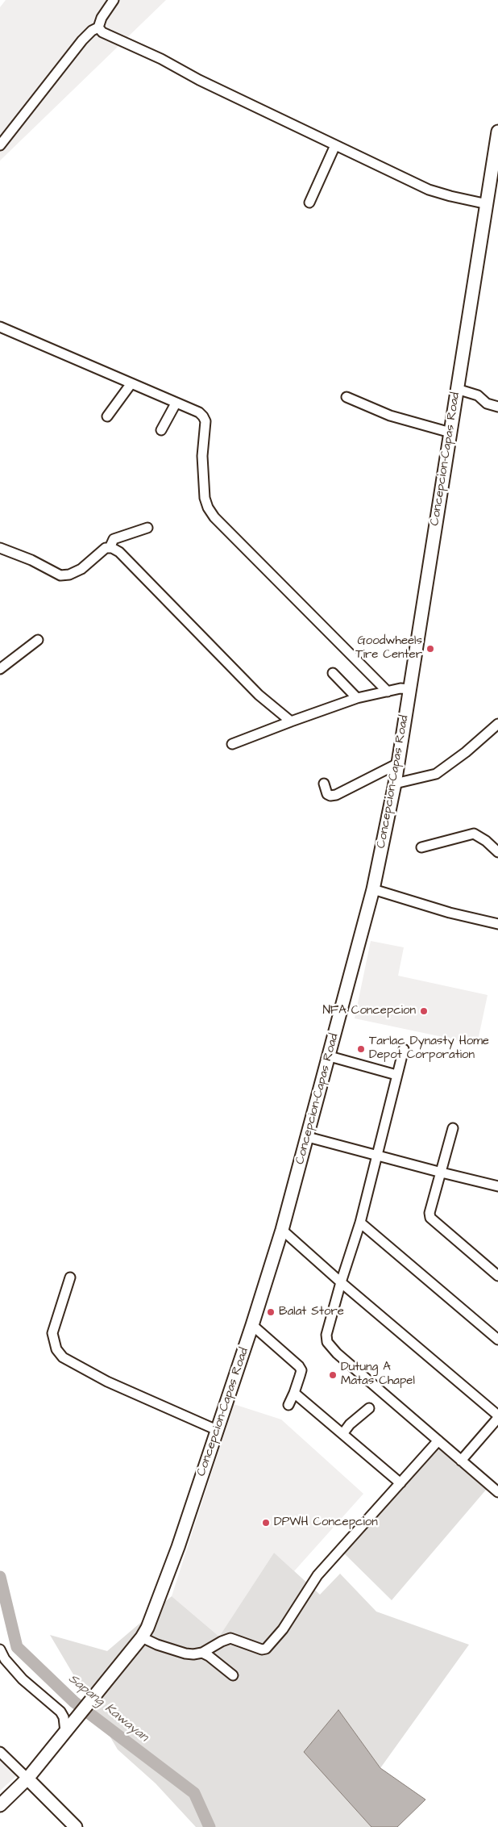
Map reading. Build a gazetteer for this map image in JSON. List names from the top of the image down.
{
  "streets": {
    "main road": ["Concepcion-Capas Road"]
  },
  "water": ["Sapang Kawayan"],
  "places": [
    "Goodwheels Tire Center",
    "NFA Concepcion",
    "Tarlac Dynasty Home Depot Corporation",
    "Balat Store",
    "Dutung A Matas Chapel",
    "DPWH Concepcion"
  ]
}
